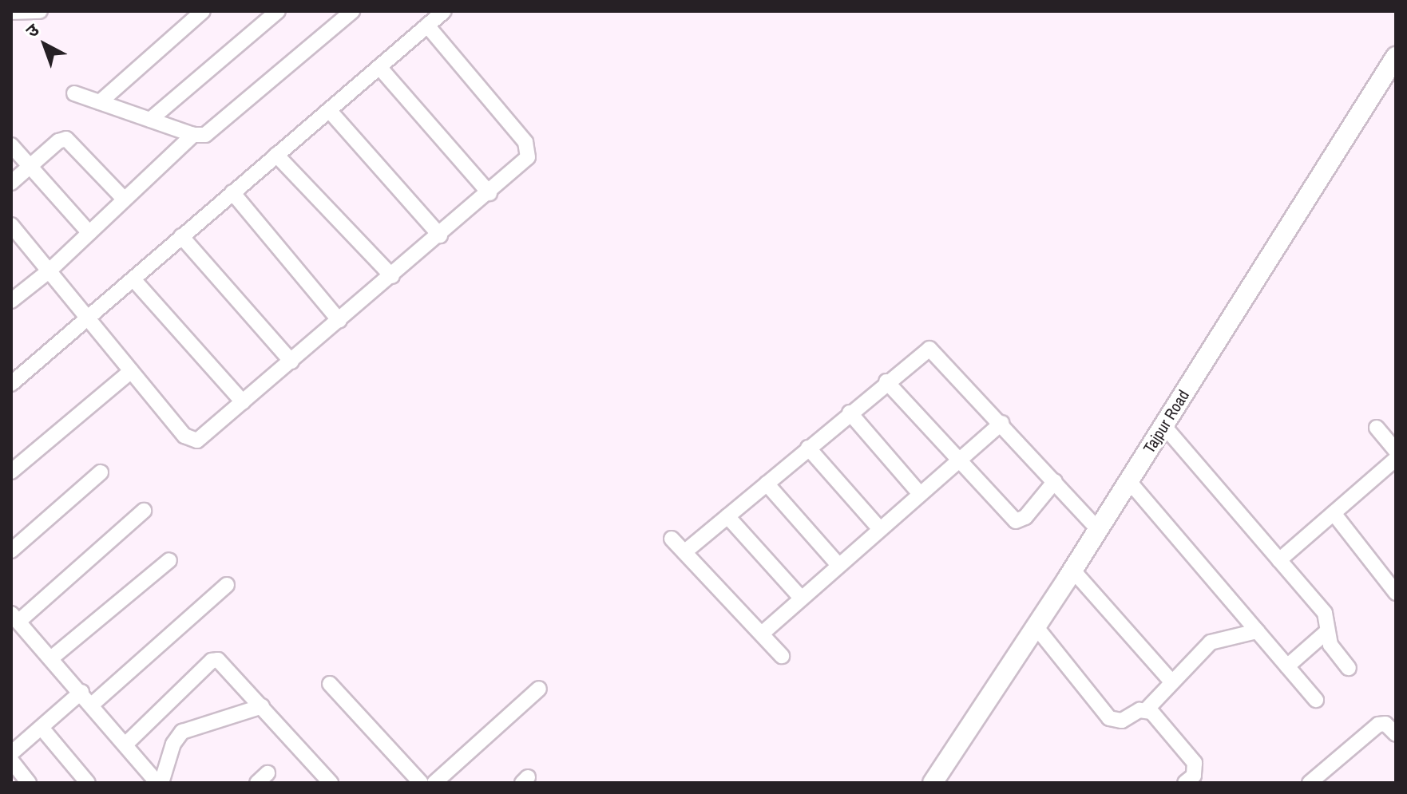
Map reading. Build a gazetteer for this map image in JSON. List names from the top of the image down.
{
  "streets": {
    "main road": ["Tajpur Road"]
  },
  "north": "top left"
}
